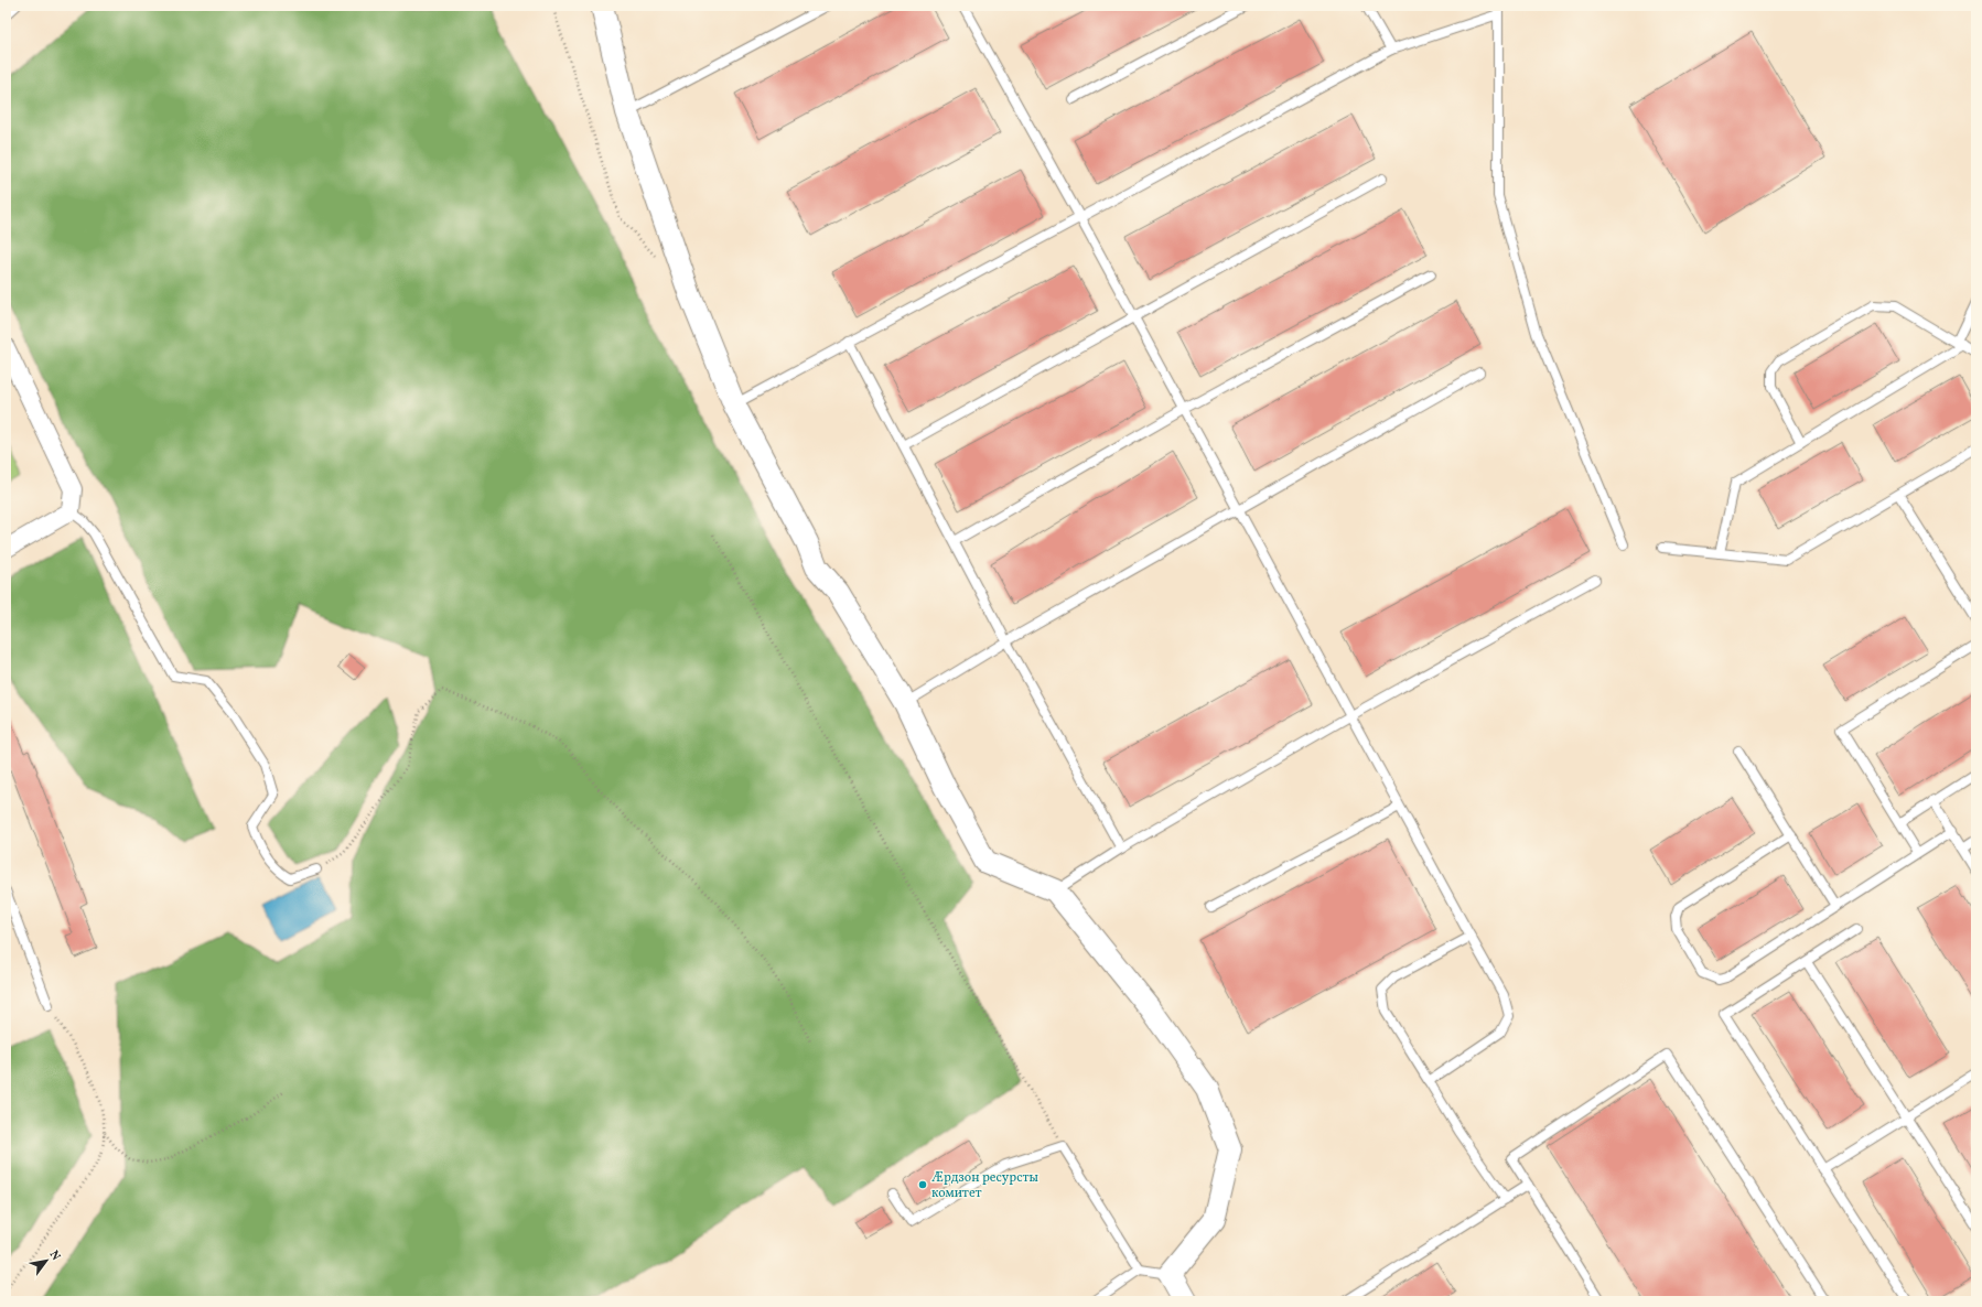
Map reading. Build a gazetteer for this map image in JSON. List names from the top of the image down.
{
  "places": ["Æрдзон ресурсты комитет"],
  "north": "top right"
}
